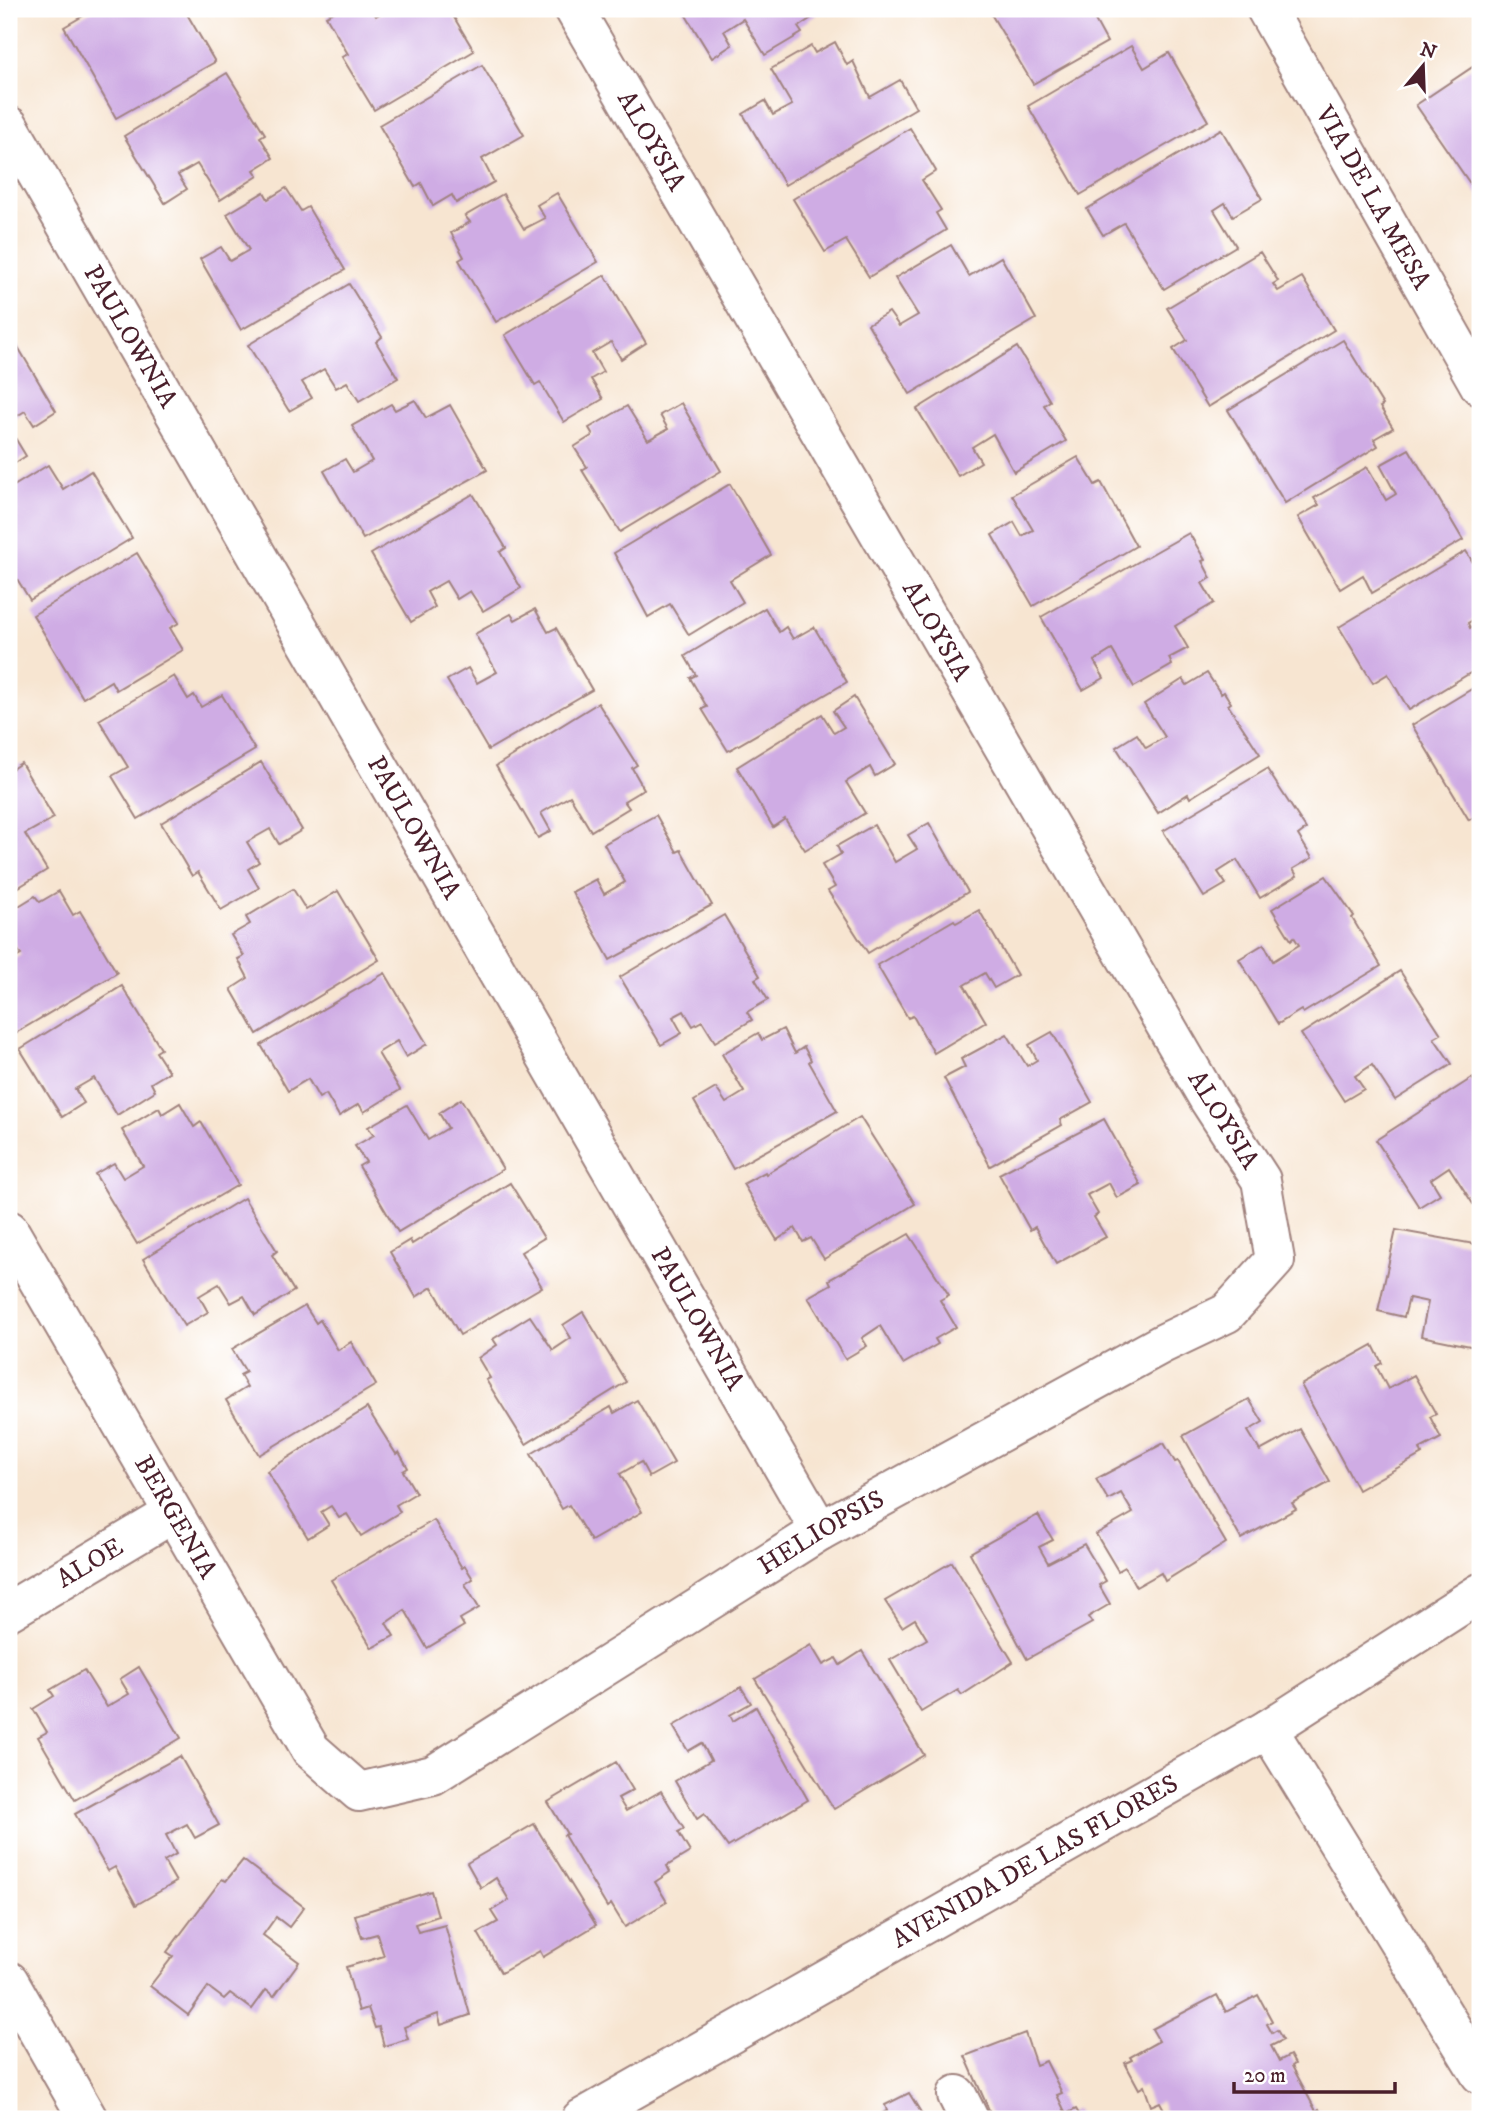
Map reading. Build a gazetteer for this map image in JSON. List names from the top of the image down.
{
  "streets": {
    "street": [
      "ALOYSIA",
      "VIA DE LA MESA",
      "PAULOWNIA",
      "BERGENIA",
      "HELIOPSIS",
      "ALOE",
      "AVENIDA DE LAS FLORES"
    ]
  },
  "crossings": [
    ["ALOYSIA", "HELIOPSIS"],
    ["PAULOWNIA", "HELIOPSIS"],
    ["BERGENIA", "HELIOPSIS"],
    ["BERGENIA", "ALOE"]
  ],
  "scale_bar": "20 m",
  "north": "top"
}
